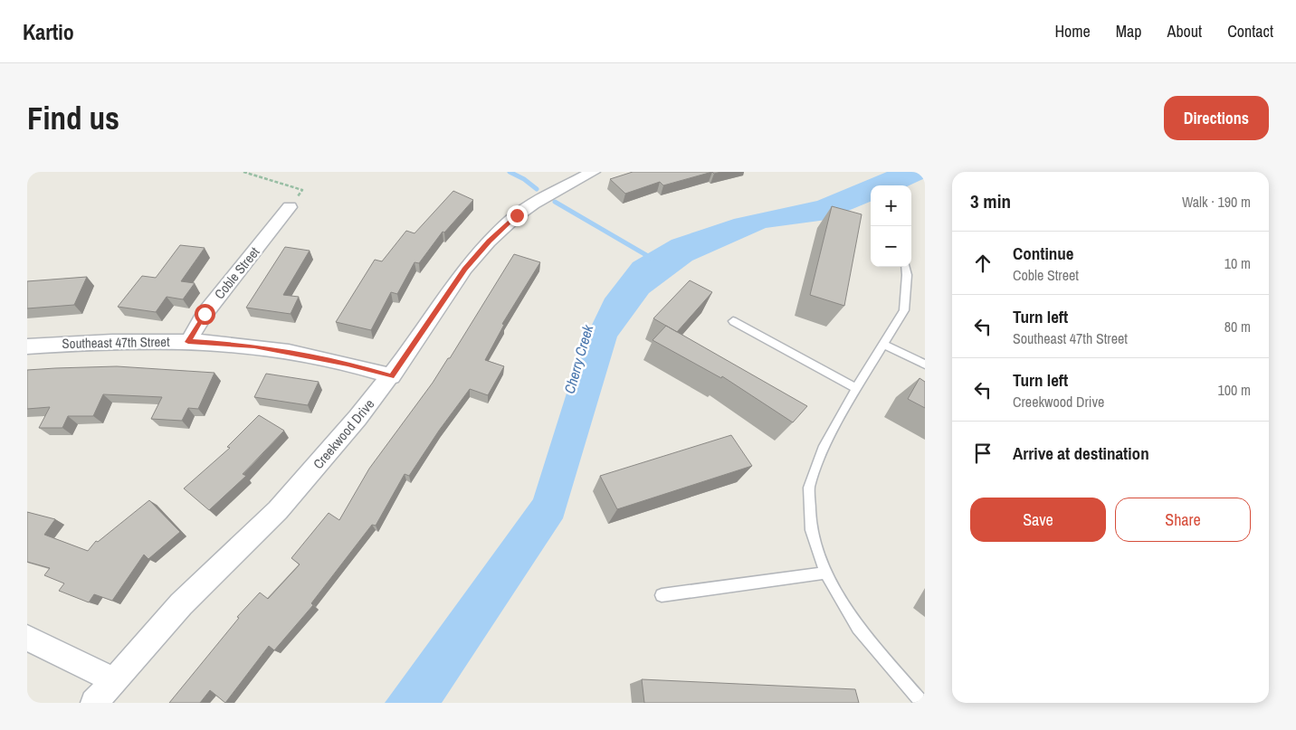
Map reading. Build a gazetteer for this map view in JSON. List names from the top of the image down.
{
  "streets": {
    "street": ["Coble Street", "Southeast 47th Street", "Creekwood Drive"]
  },
  "crossings": [
    ["Coble Street", "Southeast 47th Street"],
    ["Southeast 47th Street", "Creekwood Drive"]
  ],
  "water": ["Cherry Creek"],
  "page": {
    "header": "Kartio",
    "nav": [
      "Home",
      "Map",
      "About",
      "Contact"
    ],
    "buttons": [
      "Directions",
      ["Save", "Share"]
    ],
    "title": "Find us",
    "heading": ["3 min", "Walk · 190 m"],
    "map_buttons": ["+", "−"],
    "list": [
      ["Continue", "Coble Street", "10 m"],
      ["Turn left", "Southeast 47th Street", "80 m"],
      ["Turn left", "Creekwood Drive", "100 m"],
      "Arrive at destination"
    ]
  }
}
